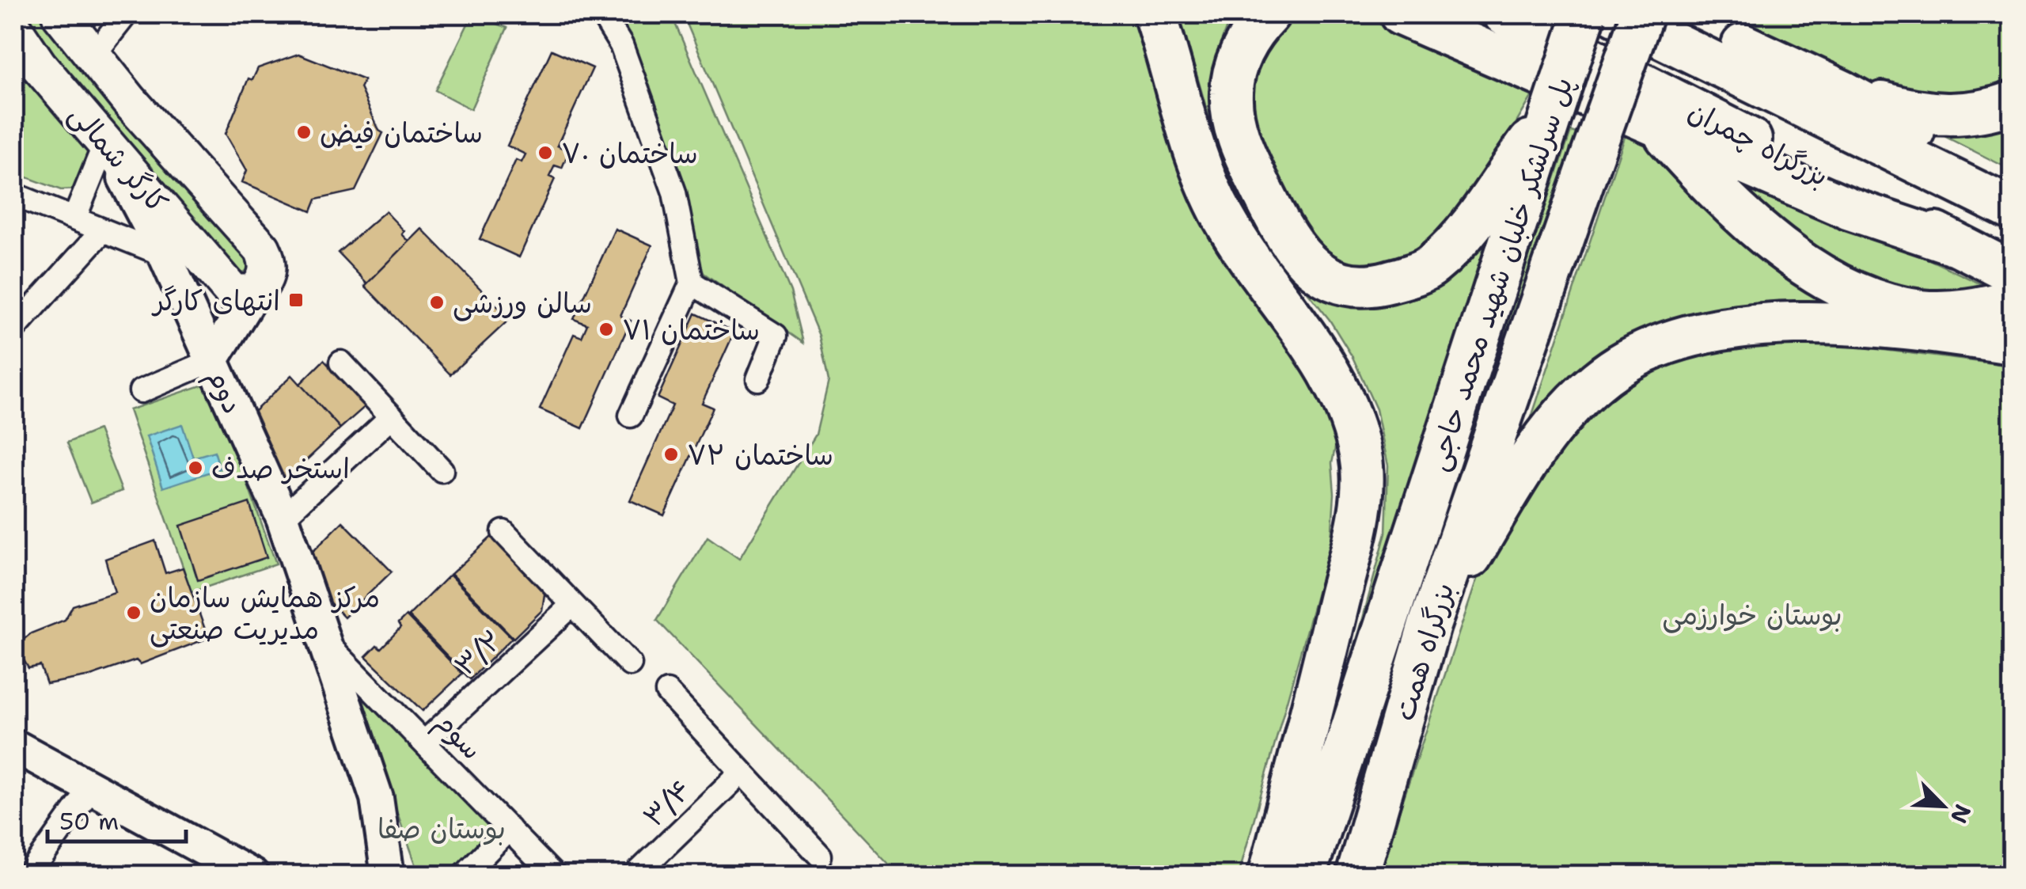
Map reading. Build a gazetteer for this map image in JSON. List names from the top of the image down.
{
  "streets": {
    "highway": ["بزرگراه چمران", "پل سرلشکر خلبان شهید محمد حاجی", "بزرگراه همت"],
    "main road": ["کارگر شمالی", "دوم"],
    "street": ["۳/۲", "سوم", "۳/۴"]
  },
  "crossings": [
    ["کارگر شمالی", "دوم"],
    ["پل سرلشکر خلبان شهید محمد حاجی", "بزرگراه همت"],
    ["دوم", "سوم"],
    ["۳/۲", "سوم"]
  ],
  "parks": ["بوستان خوارزمی", "بوستان صفا"],
  "places": {
    "other": [
      "ساختمان فیض",
      "ساختمان ۷۰",
      "سالن ورزشی",
      "ساختمان ۷۱",
      "ساختمان ۷۲",
      "استخر صدف",
      "مرکز همایش سازمان مدیریت صنعتی"
    ],
    "transit": ["انتهای کارگر"]
  },
  "scale_bar": "50 m",
  "north": "bottom right"
}
